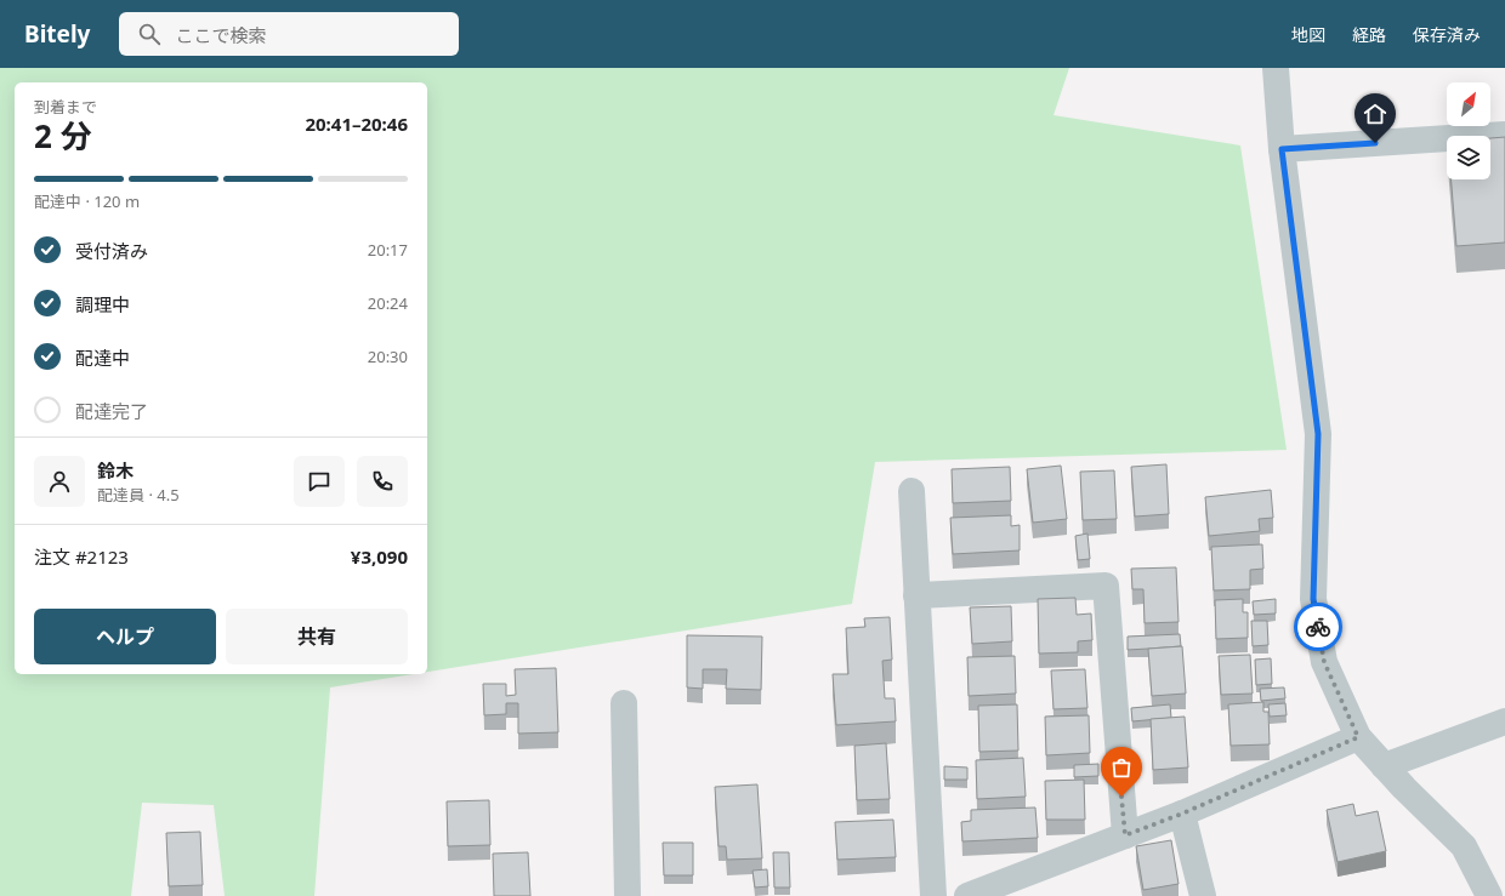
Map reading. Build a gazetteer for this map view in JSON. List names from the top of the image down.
{
  "north": "top right",
  "page": {
    "header": "Bitely",
    "search": "ここで検索",
    "nav": ["地図", "経路", "保存済み"],
    "heading": ["2 分", "到着まで", "20:41–20:46"],
    "panel": [
      "鈴木",
      "配達員 · 4.5",
      "注文 #2123",
      "¥3,090"
    ],
    "bar": "配達中 · 120 m",
    "list": [
      ["受付済み", "20:17"],
      ["調理中", "20:24"],
      ["配達中", "20:30"],
      "配達完了"
    ],
    "buttons": ["ヘルプ", "共有"]
  }
}
